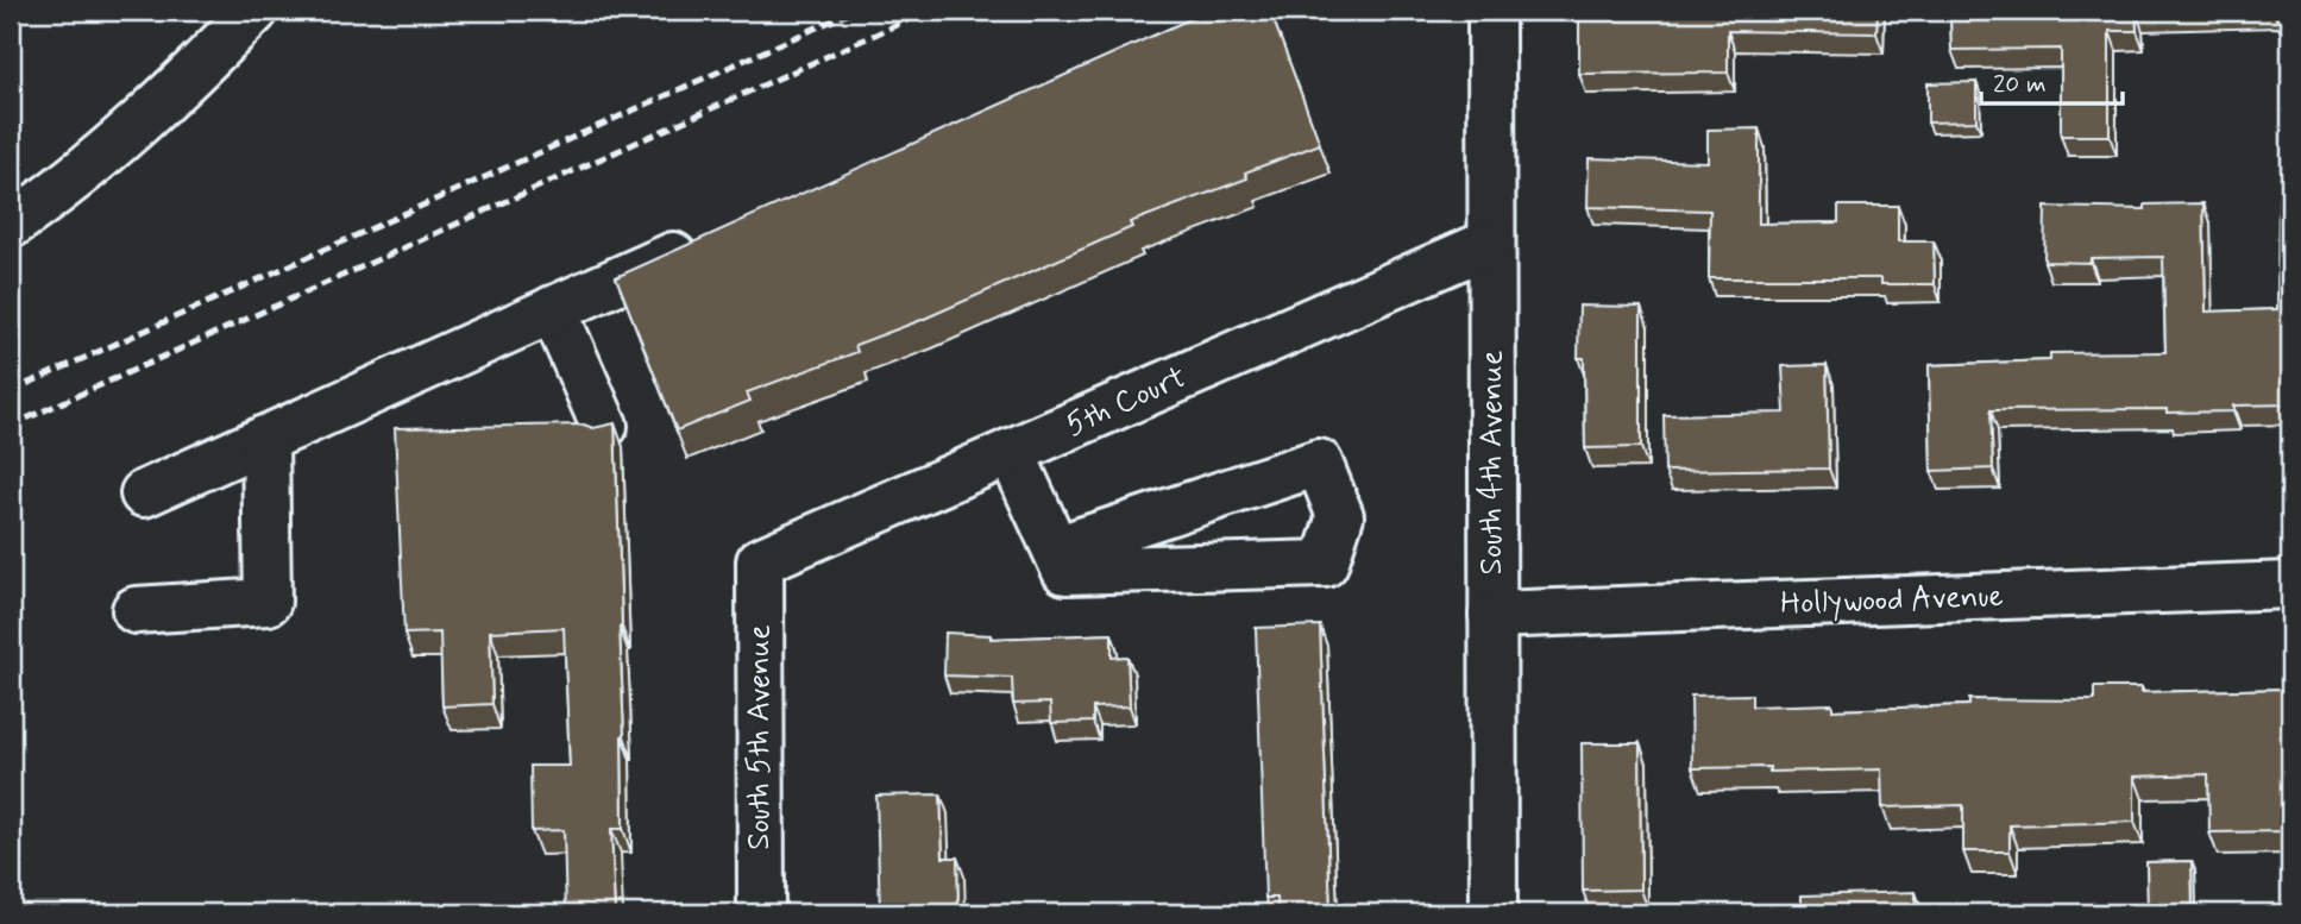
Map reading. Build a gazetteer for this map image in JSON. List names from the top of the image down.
{
  "streets": {
    "street": [
      "5th Court",
      "South 4th Avenue",
      "Hollywood Avenue",
      "South 5th Avenue"
    ]
  },
  "crossings": [
    ["5th Court", "South 4th Avenue"],
    ["5th Court", "South 5th Avenue"],
    ["South 4th Avenue", "Hollywood Avenue"]
  ],
  "scale_bar": "20 m"
}
